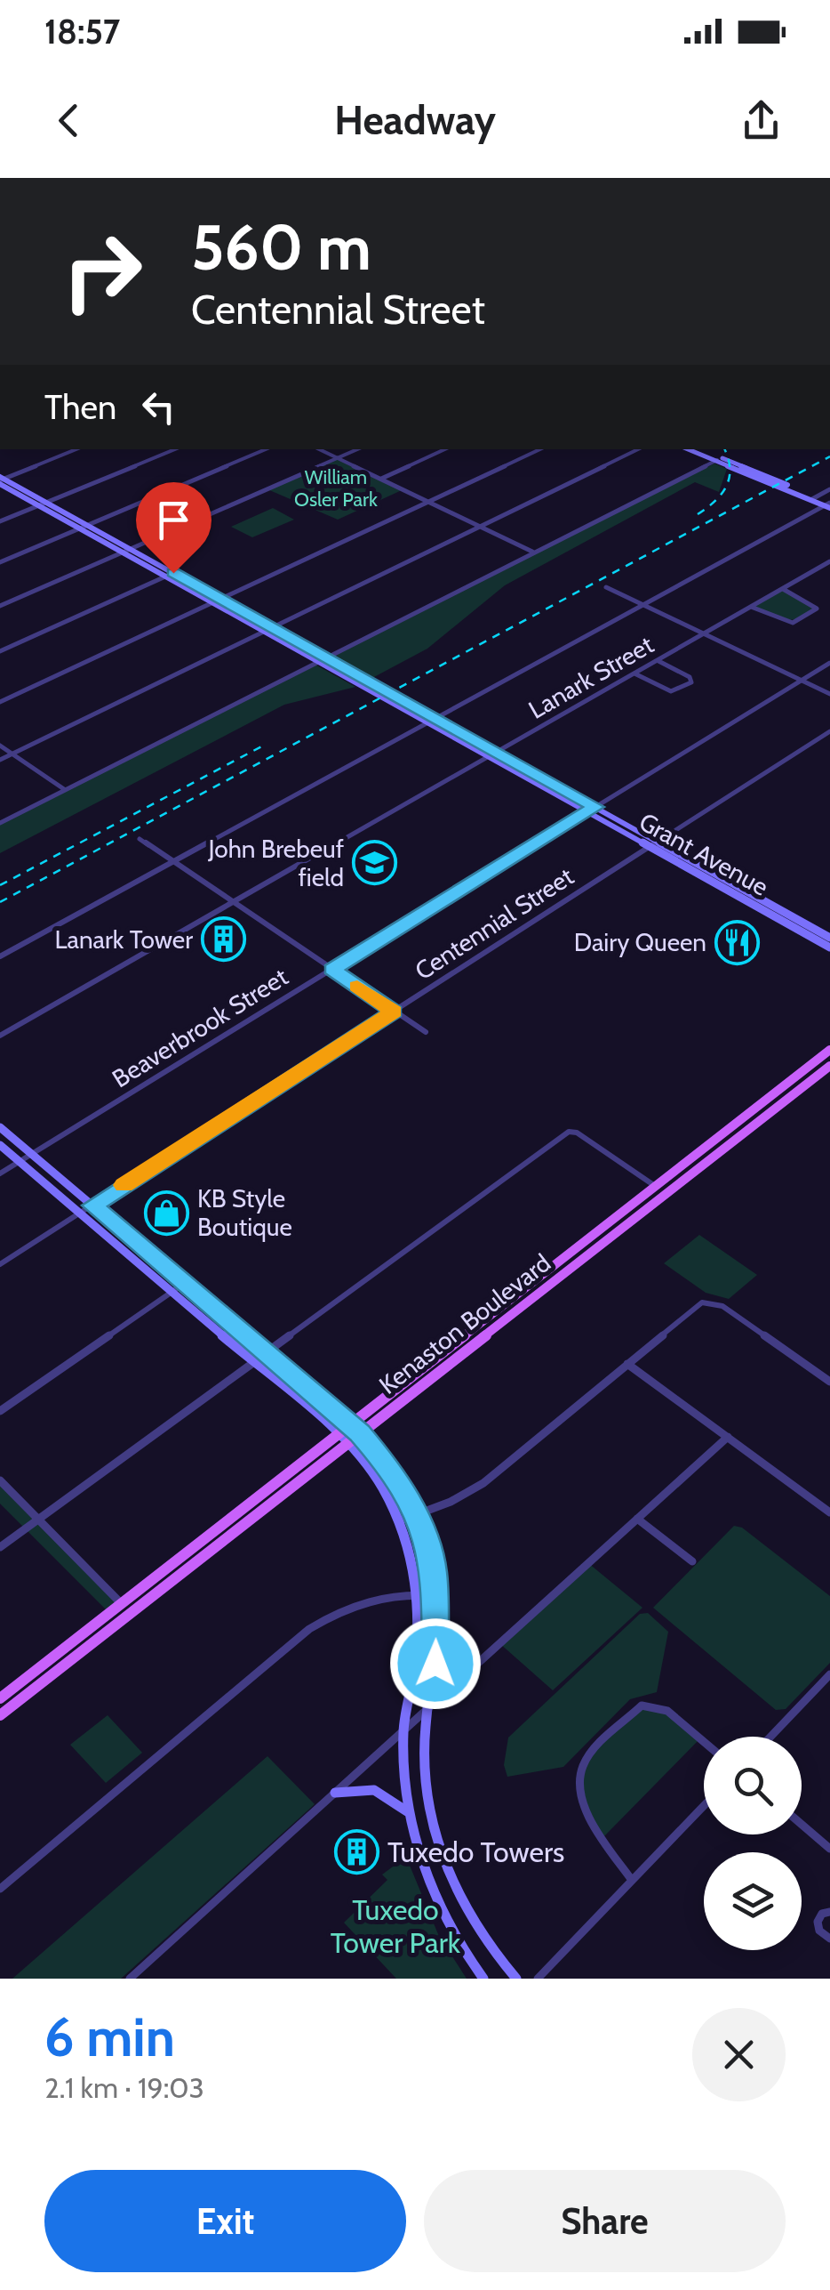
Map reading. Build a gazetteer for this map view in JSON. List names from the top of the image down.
{
  "streets": {
    "main road": ["Grant Avenue", "Kenaston Boulevard"],
    "street": ["Lanark Street", "Centennial Street", "Beaverbrook Street"]
  },
  "crossings": [
    ["Lanark Street", "Grant Avenue"],
    ["Grant Avenue", "Centennial Street"],
    ["Grant Avenue", "Beaverbrook Street"]
  ],
  "parks": ["William Osler Park", "Tuxedo Tower Park"],
  "places": {
    "school or university": ["John Brebeuf field"],
    "building": ["Lanark Tower", "Tuxedo Towers"],
    "restaurant": ["Dairy Queen"],
    "shop": ["KB Style Boutique"]
  },
  "page": {
    "status": "18:57",
    "header": "Headway",
    "turn": ["560 m", "Centennial Street"],
    "then": "Then",
    "heading": ["6 min", "2.1 km · 19:03"],
    "buttons": ["Exit", "Share"]
  }
}
